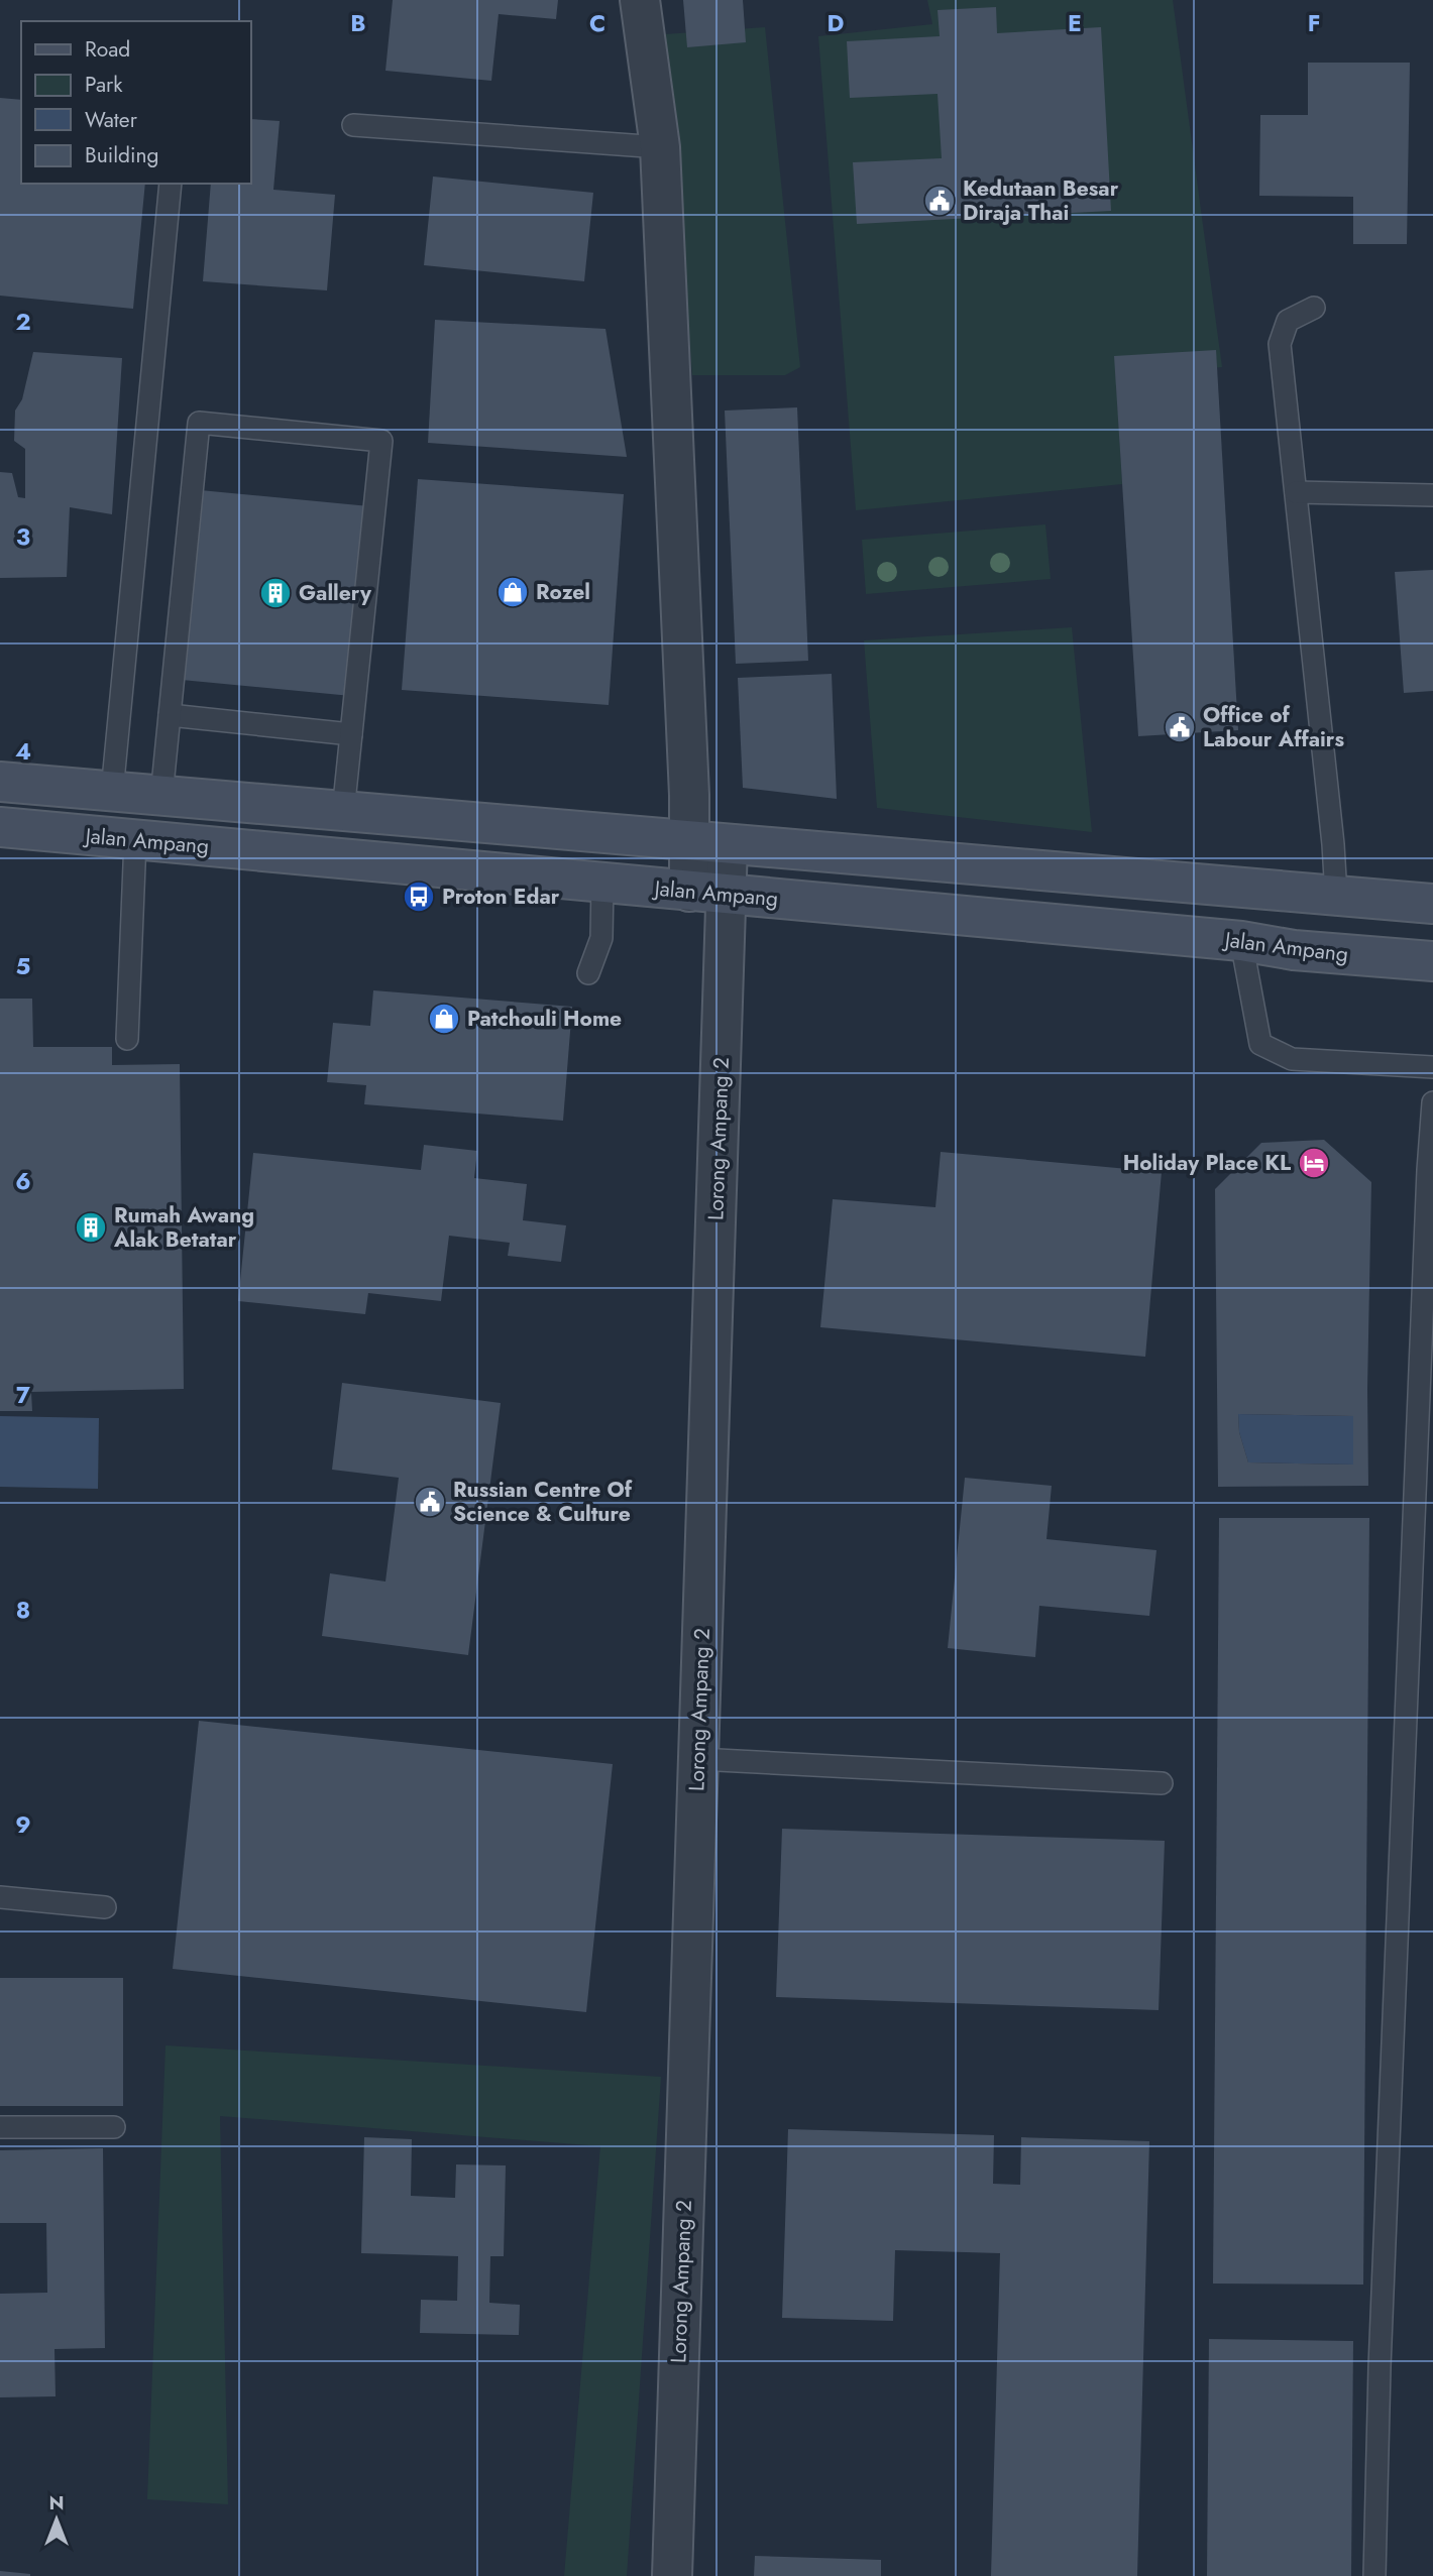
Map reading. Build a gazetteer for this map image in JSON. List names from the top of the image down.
{
  "streets": {
    "main road": ["Jalan Ampang"],
    "street": ["Lorong Ampang 2"]
  },
  "crossings": [
    ["Jalan Ampang", "Lorong Ampang 2"]
  ],
  "places": {
    "public building": ["Kedutaan Besar Diraja Thai", "Office of Labour Affairs", "Russian Centre Of Science & Culture"],
    "shop": ["Rozel", "Patchouli Home"],
    "building": ["Gallery", "Rumah Awang Alak Betatar"],
    "bus stop": ["Proton Edar"],
    "hotel": ["Holiday Place KL"]
  },
  "legend": [
    "Road",
    "Park",
    "Water",
    "Building"
  ],
  "north": "top",
  "grid": {
    "columns": [
      "B",
      "C",
      "D",
      "E",
      "F"
    ],
    "rows": [
      "2",
      "3",
      "4",
      "5",
      "6",
      "7",
      "8",
      "9"
    ]
  }
}
